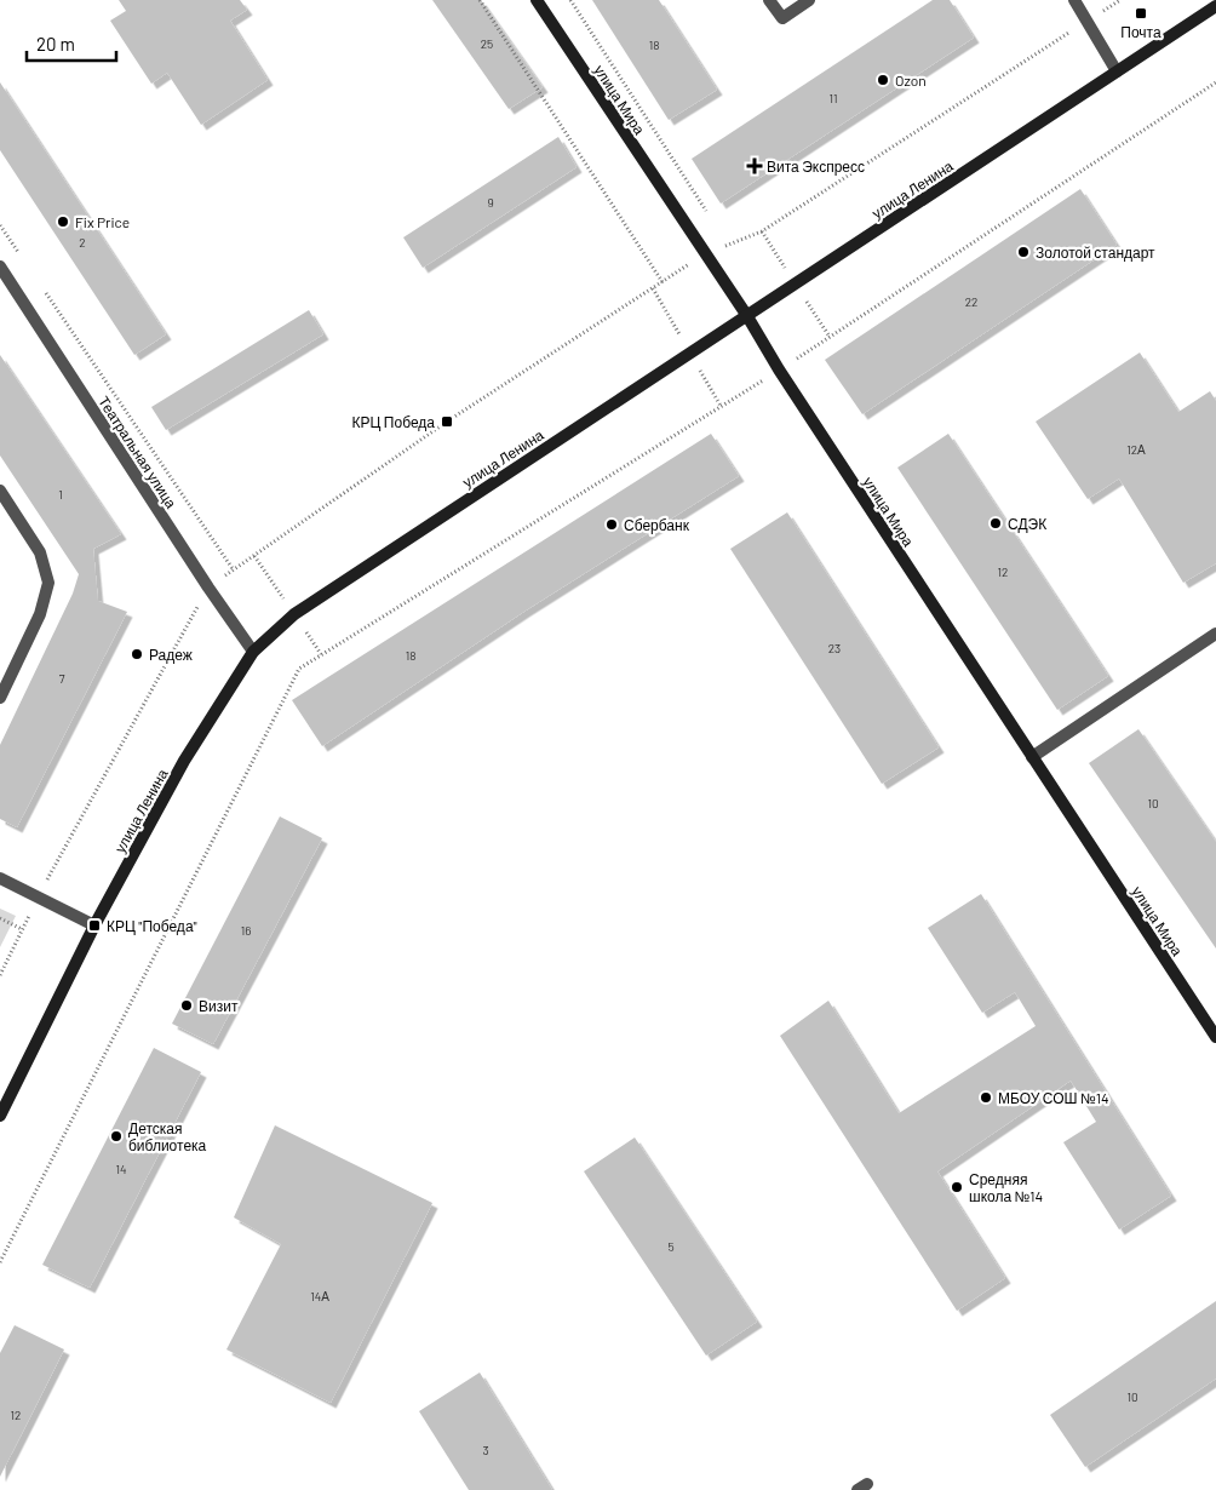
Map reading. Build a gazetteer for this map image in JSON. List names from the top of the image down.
{
  "streets": {
    "main road": ["улица Мира", "улица Ленина"],
    "street": ["Театральная улица"]
  },
  "crossings": [
    ["улица Мира", "улица Ленина"],
    ["улица Ленина", "Театральная улица"]
  ],
  "places": {
    "transit": ["Почта", "КРЦ Победа", "КРЦ \"Победа\""],
    "other": [
      "Ozon",
      "Fix Price",
      "Золотой стандарт",
      "СДЭК",
      "Сбербанк",
      "Радеж",
      "Визит",
      "МБОУ СОШ №14",
      "Детская библиотека",
      "Средняя школа №14"
    ],
    "health": ["Вита Экспресс"]
  },
  "house_numbers": [
    "25",
    "18",
    "11",
    "9",
    "2",
    "22",
    "12А",
    "1",
    "12",
    "23",
    "18",
    "7",
    "10",
    "16",
    "14",
    "5",
    "14А",
    "10",
    "12",
    "3"
  ],
  "scale_bar": "20 m"
}
